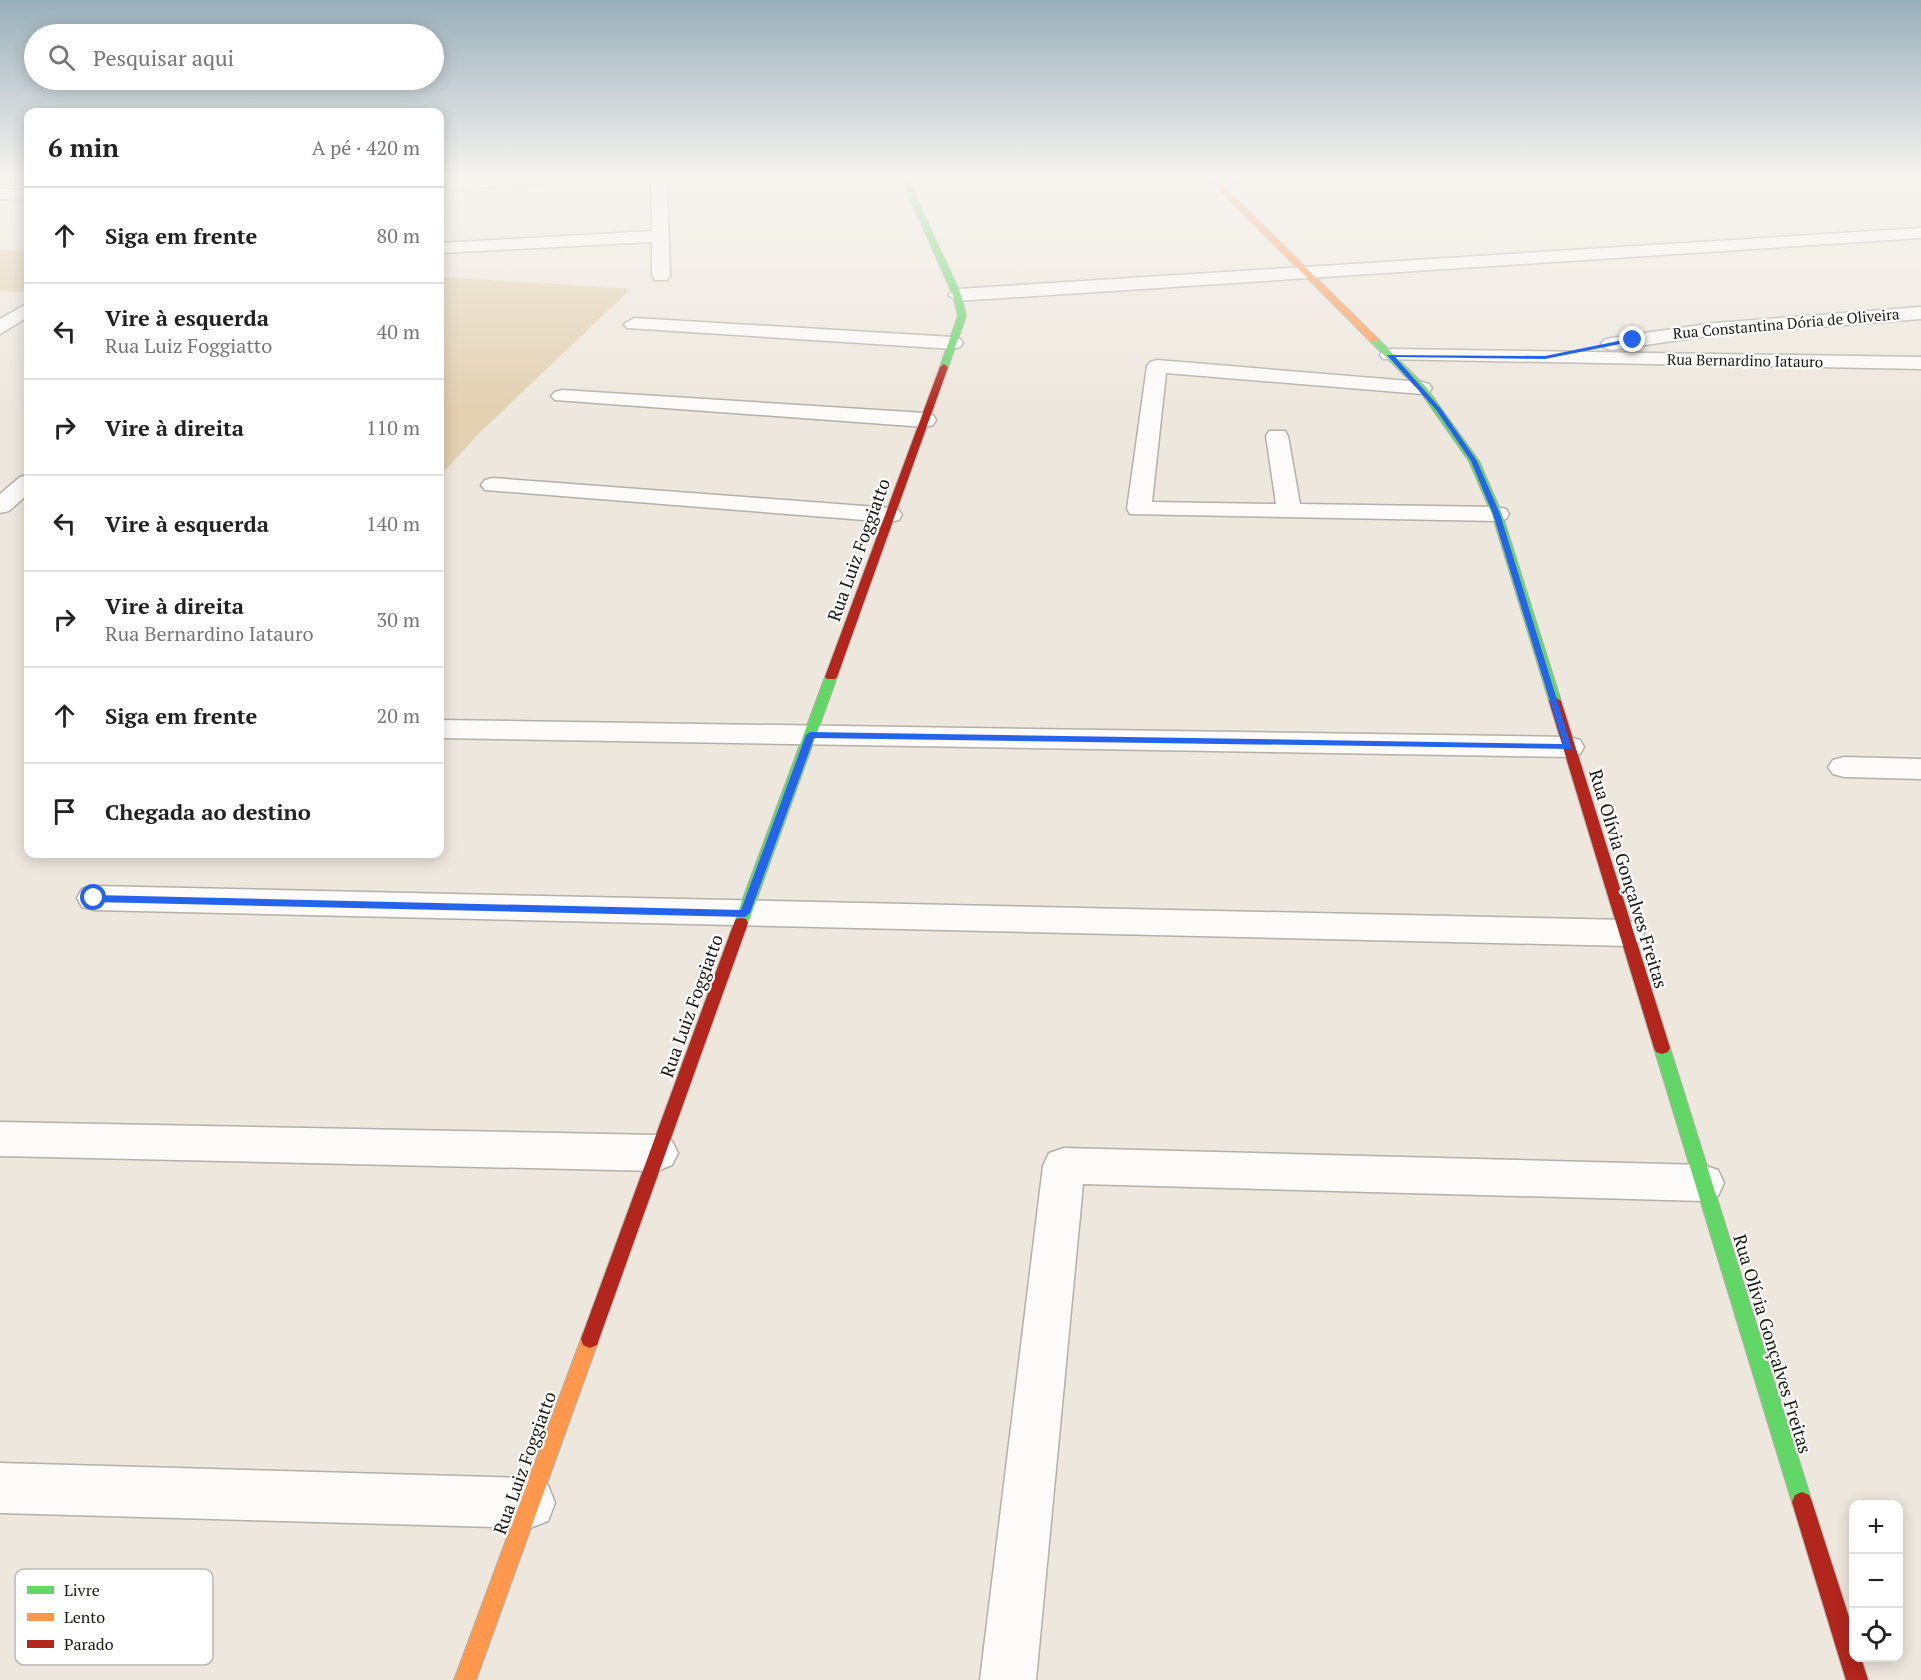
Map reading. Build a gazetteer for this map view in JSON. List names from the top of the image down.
{
  "streets": {
    "street": [
      "Rua Constantina Dória de Oliveira",
      "Rua Bernardino Iatauro",
      "Rua Luiz Foggiatto",
      "Rua Olívia Gonçalves Freitas"
    ]
  },
  "crossings": [
    ["Rua Constantina Dória de Oliveira", "Rua Bernardino Iatauro"],
    ["Rua Bernardino Iatauro", "Rua Olívia Gonçalves Freitas"]
  ],
  "legend": ["Livre", "Lento", "Parado"],
  "page": {
    "search": "Pesquisar aqui",
    "heading": ["6 min", "A pé · 420 m"],
    "list": [
      ["Siga em frente", "80 m"],
      ["Vire à esquerda", "Rua Luiz Foggiatto", "40 m"],
      ["Vire à direita", "110 m"],
      ["Vire à esquerda", "140 m"],
      ["Vire à direita", "Rua Bernardino Iatauro", "30 m"],
      ["Siga em frente", "20 m"],
      "Chegada ao destino"
    ],
    "map_buttons": ["+", "−"]
  }
}
